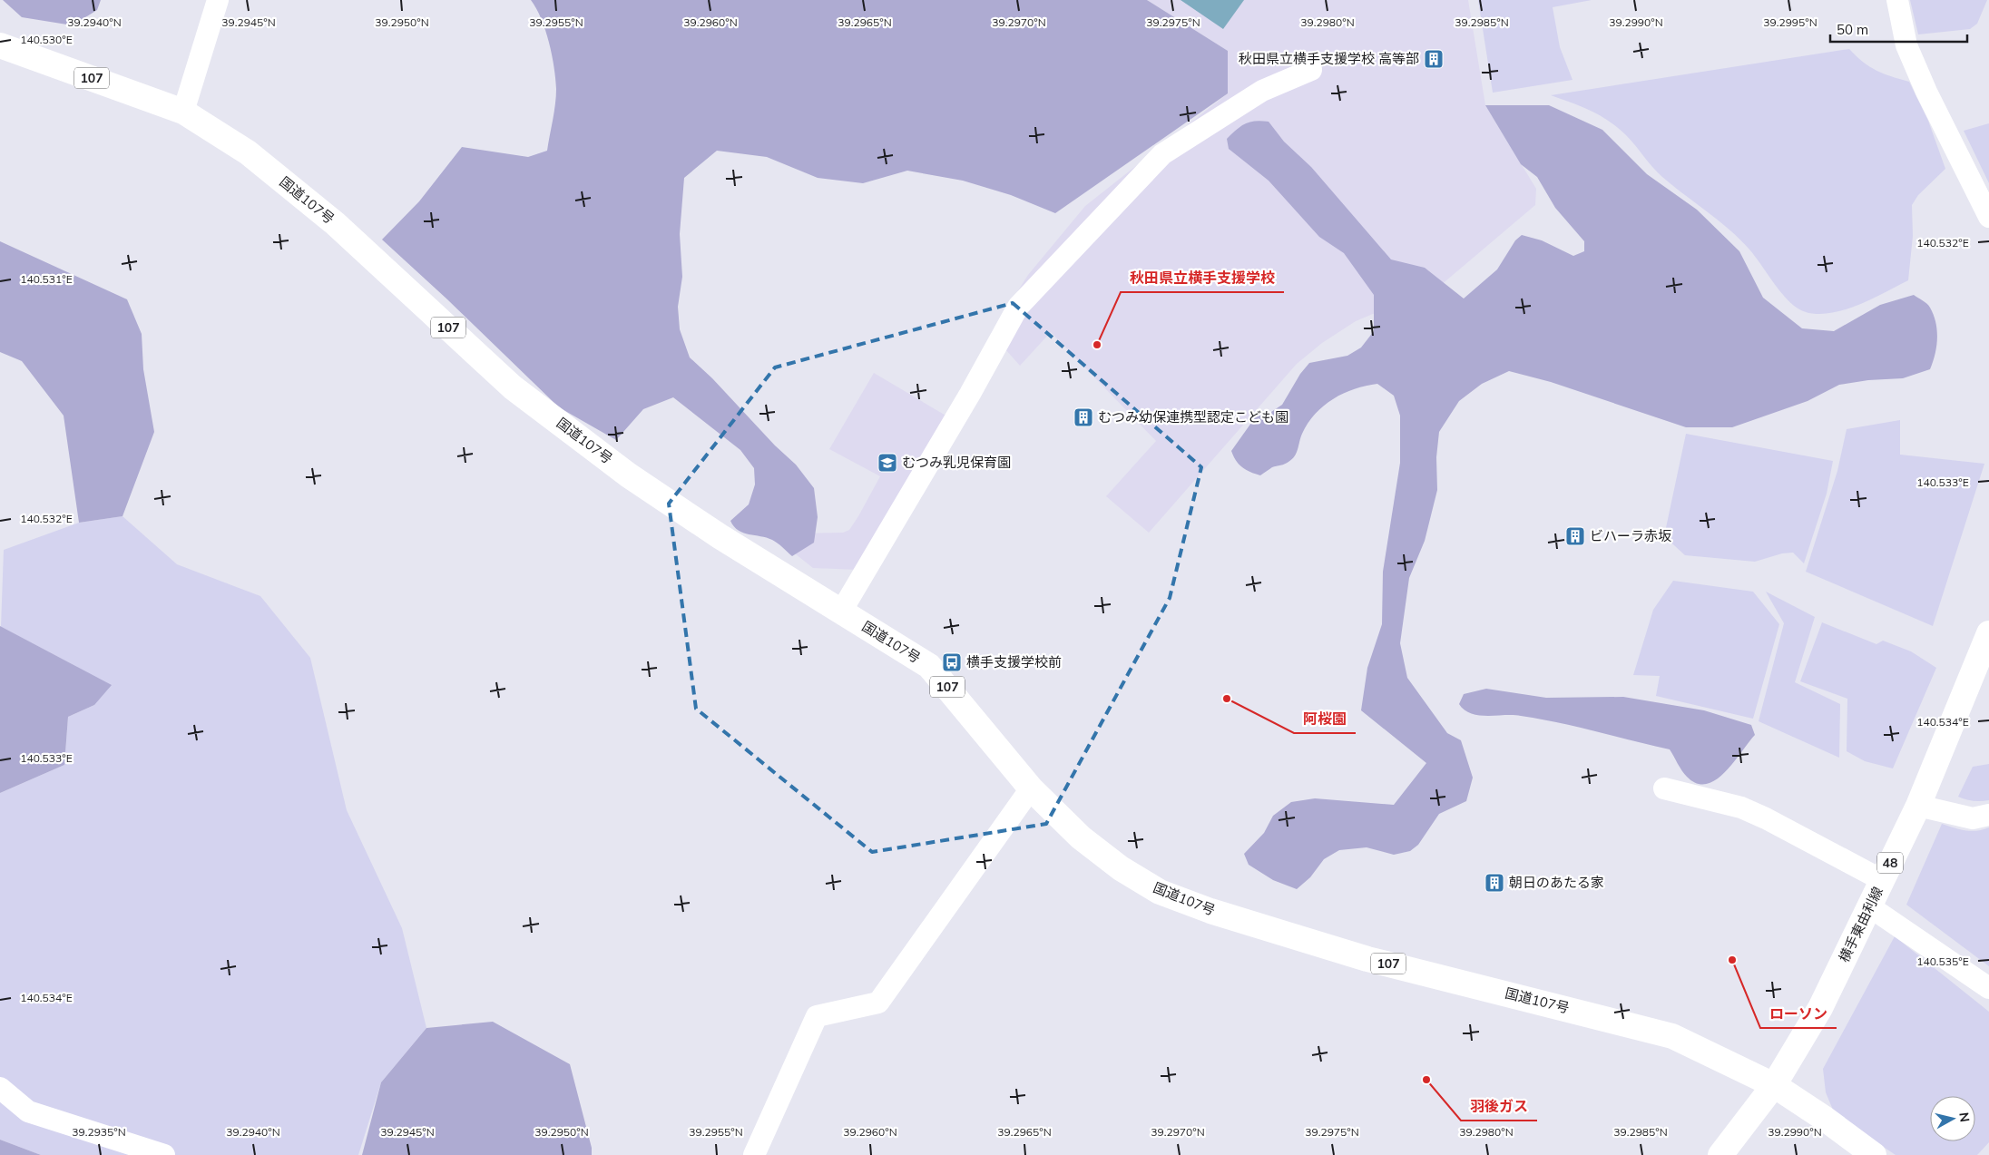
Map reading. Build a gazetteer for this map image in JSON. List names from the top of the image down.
{
  "streets": {
    "main road": [
      "107",
      "国道107号",
      "48",
      "横手東由利線"
    ]
  },
  "crossings": [
    ["国道107号", "横手東由利線"]
  ],
  "places": {
    "building": [
      "秋田県立横手支援学校 高等部",
      "むつみ幼保連携型認定こども園",
      "ビハーラ赤坂",
      "朝日のあたる家"
    ],
    "other": [
      "秋田県立横手支援学校",
      "阿桜園",
      "ローソン",
      "羽後ガス"
    ],
    "school or university": ["むつみ乳児保育園"],
    "bus stop": ["横手支援学校前"]
  },
  "scale_bar": "50 m",
  "north": "right",
  "coordinates": [
    "39.2940°N",
    "39.2945°N",
    "39.2950°N",
    "39.2955°N",
    "39.2960°N",
    "39.2965°N",
    "39.2970°N",
    "39.2975°N",
    "39.2980°N",
    "39.2985°N",
    "39.2990°N",
    "39.2995°N",
    "140.530°E",
    "140.532°E",
    "140.531°E",
    "140.533°E",
    "140.534°E",
    "140.535°E",
    "39.2935°N"
  ]
}
